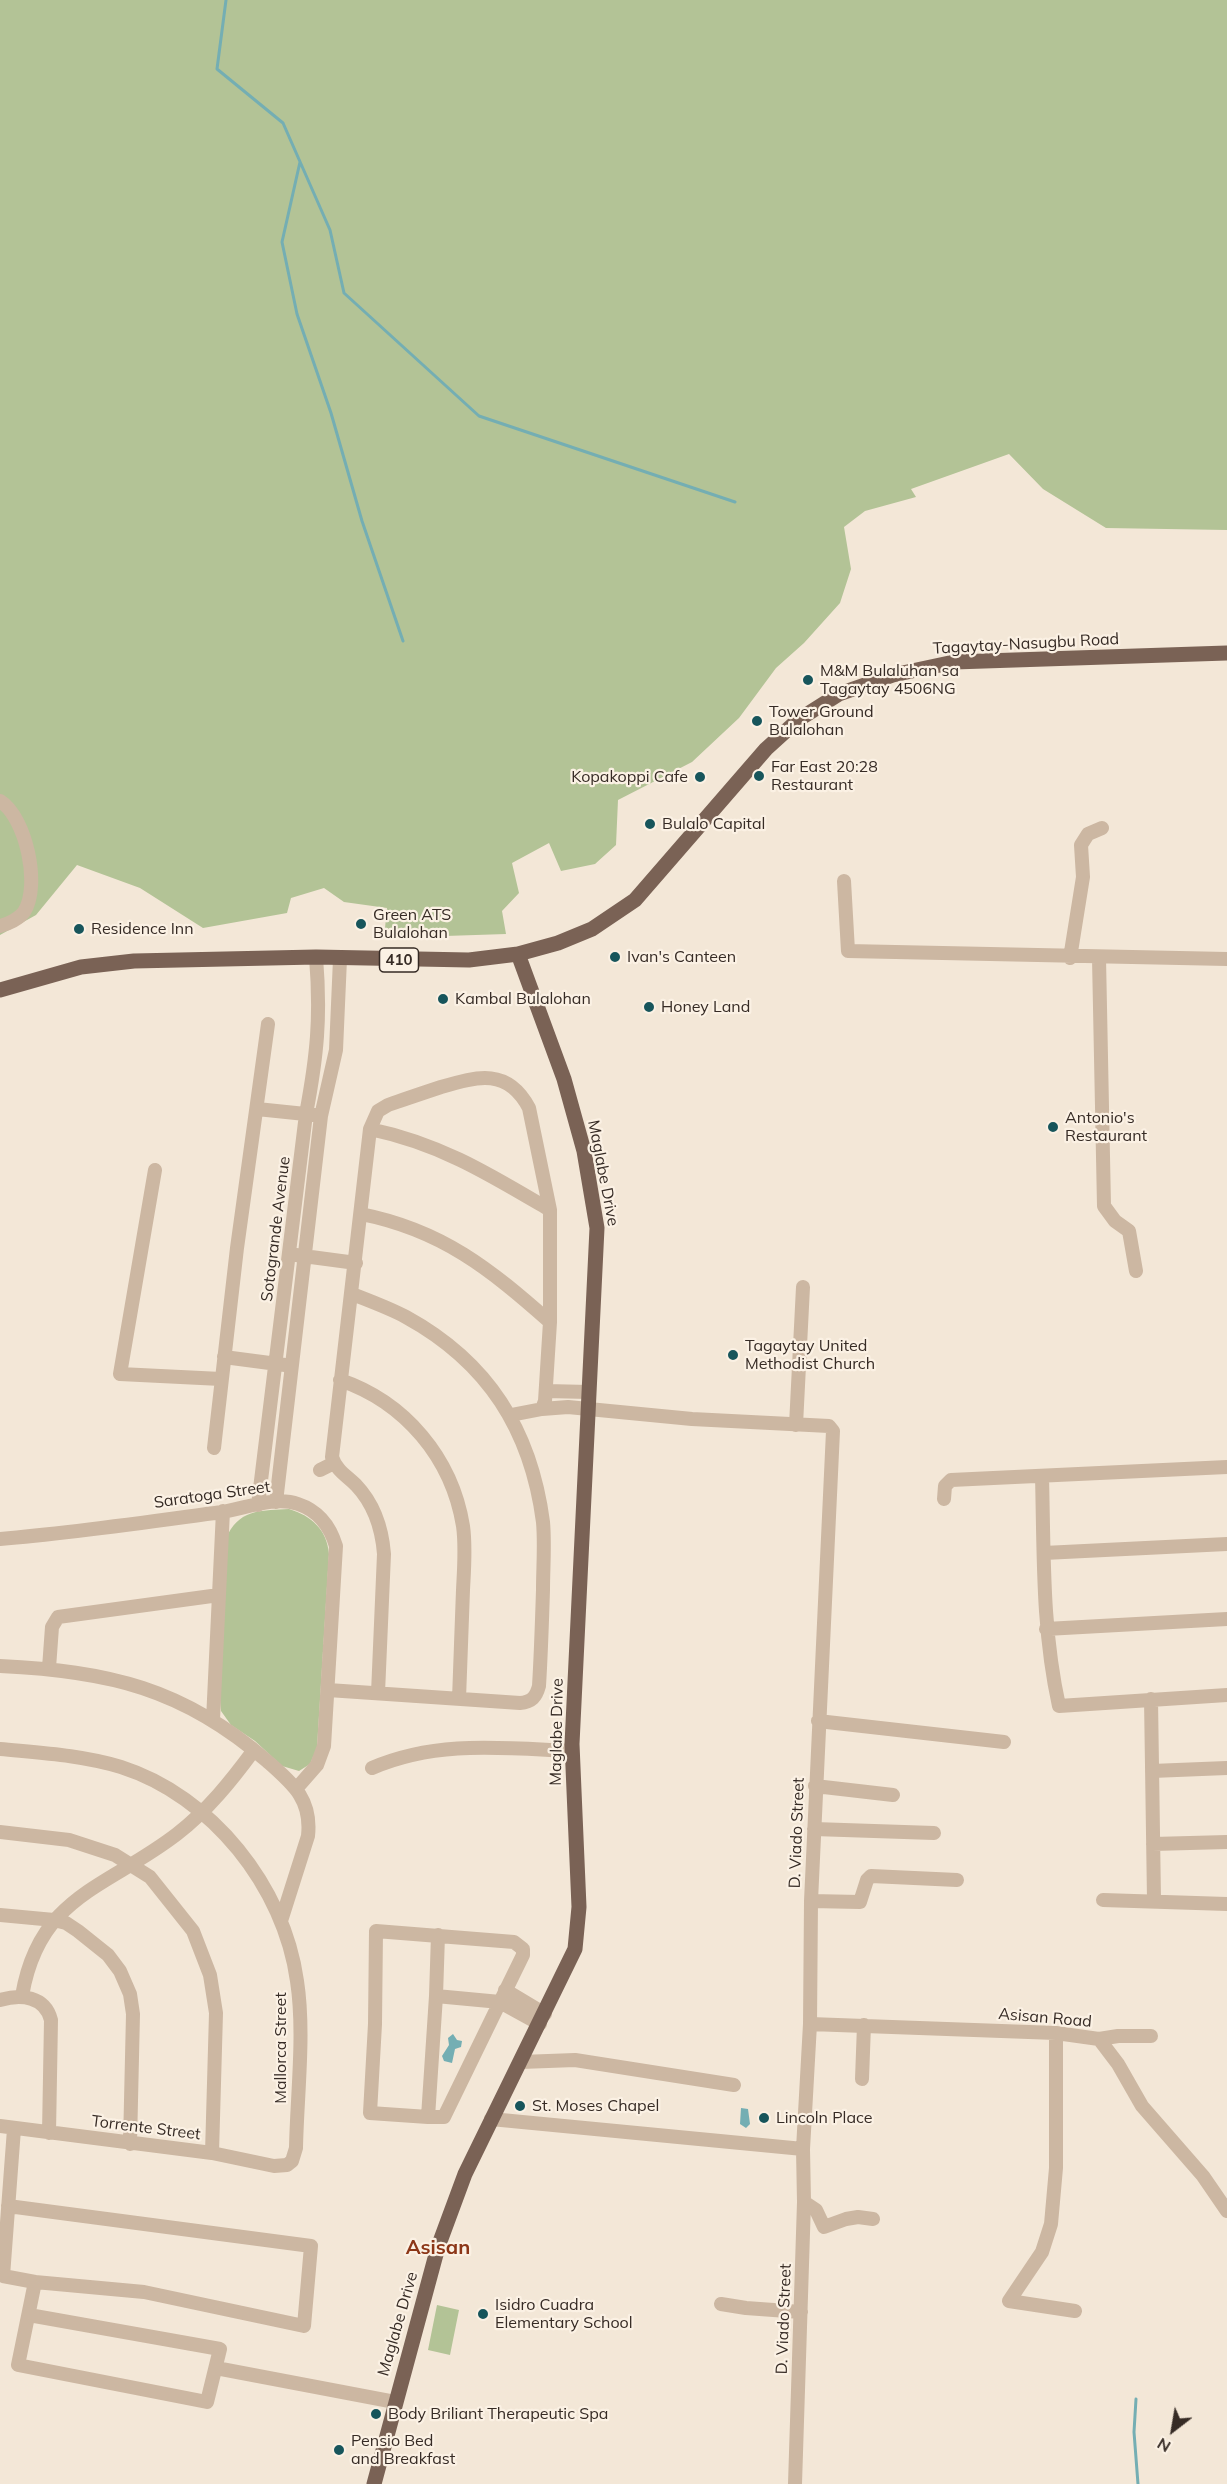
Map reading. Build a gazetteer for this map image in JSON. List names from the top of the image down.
{
  "streets": {
    "main road": ["Tagaytay-Nasugbu Road", "410", "Maglabe Drive"],
    "street": [
      "Sotogrande Avenue",
      "Saratoga Street",
      "D. Viado Street",
      "Asisan Road",
      "Mallorca Street",
      "Torrente Street"
    ]
  },
  "crossings": [
    ["Tagaytay-Nasugbu Road", "Maglabe Drive"],
    ["Tagaytay-Nasugbu Road", "Sotogrande Avenue"],
    ["Maglabe Drive", "D. Viado Street"],
    ["Sotogrande Avenue", "Saratoga Street"],
    ["D. Viado Street", "Asisan Road"],
    ["Mallorca Street", "Torrente Street"]
  ],
  "districts": ["Asisan"],
  "places": [
    "M&M Bulaluhan sa Tagaytay 4506NG",
    "Tower Ground Bulalohan",
    "Far East 20:28 Restaurant",
    "Kopakoppi Cafe",
    "Bulalo Capital",
    "Green ATS Bulalohan",
    "Residence Inn",
    "Ivan's Canteen",
    "Kambal Bulalohan",
    "Honey Land",
    "Antonio's Restaurant",
    "Tagaytay United Methodist Church",
    "St. Moses Chapel",
    "Lincoln Place",
    "Isidro Cuadra Elementary School",
    "Body Briliant Therapeutic Spa",
    "Pensio Bed and Breakfast"
  ],
  "north": "bottom left"
}
